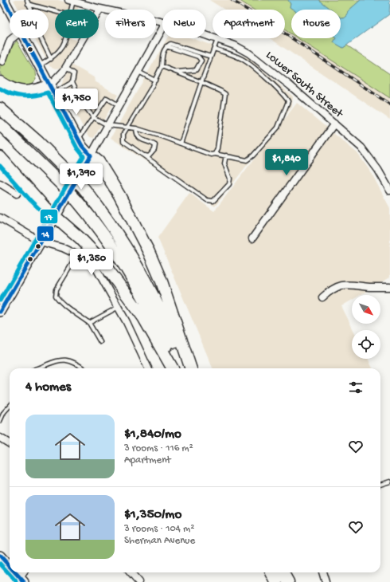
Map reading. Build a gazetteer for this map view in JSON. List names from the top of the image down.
{
  "streets": {
    "street": ["Lower South Street"]
  },
  "lines": ["transit line 14", "transit line 17"],
  "north": "bottom right",
  "page": {
    "chip": [
      "Buy",
      "Rent",
      "Filters",
      "New",
      "Apartment",
      "House"
    ],
    "price": [
      "$1,750",
      "$1,840",
      "$1,390",
      "$1,350"
    ],
    "heading": "4 homes",
    "list": [
      {
        "name": "$1,840/mo",
        "note": "3 rooms · 116 m² · Apartment"
      },
      {
        "name": "$1,350/mo",
        "note": "3 rooms · 104 m² · Sherman Avenue"
      }
    ]
  }
}
